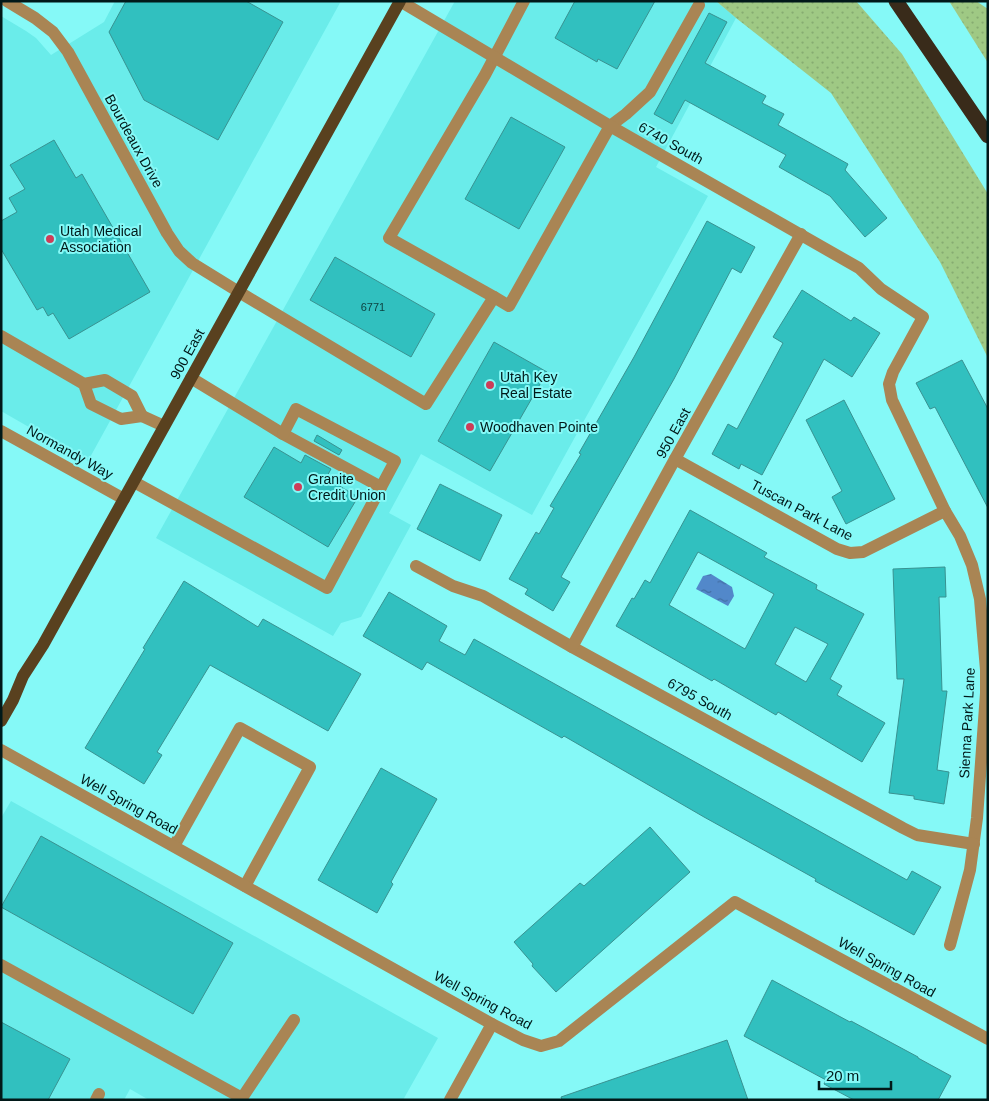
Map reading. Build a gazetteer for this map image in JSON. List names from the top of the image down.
{
  "streets": {
    "main road": ["900 East"],
    "street": [
      "Bourdeaux Drive",
      "6740 South",
      "950 East",
      "Normandy Way",
      "Tuscan Park Lane",
      "6795 South",
      "Sienna Park Lane",
      "Well Spring Road"
    ]
  },
  "crossings": [
    ["Bourdeaux Drive", "900 East"],
    ["6740 South", "900 East"],
    ["6740 South", "950 East"],
    ["6740 South", "Sienna Park Lane"],
    ["900 East", "Normandy Way"],
    ["950 East", "Tuscan Park Lane"],
    ["950 East", "6795 South"],
    ["Tuscan Park Lane", "Sienna Park Lane"],
    ["6795 South", "Sienna Park Lane"]
  ],
  "places": [
    "Utah Medical Association",
    "Utah Key Real Estate",
    "Woodhaven Pointe",
    "Granite Credit Union"
  ],
  "house_numbers": ["6771"],
  "scale_bar": "20 m"
}
